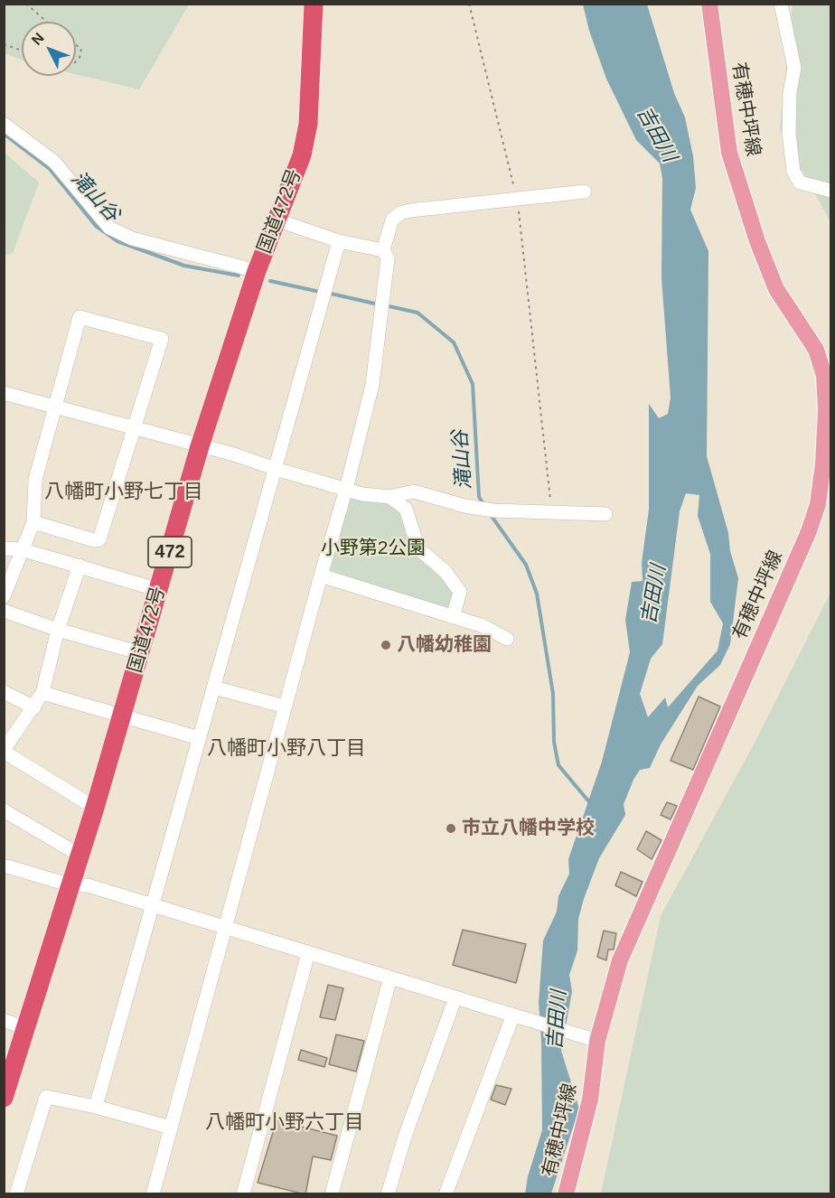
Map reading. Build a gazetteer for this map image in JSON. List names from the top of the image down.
{
  "streets": {
    "highway": ["国道472号", "472"],
    "main road": ["有穂中坪線"]
  },
  "districts": ["八幡町小野七丁目", "八幡町小野八丁目", "八幡町小野六丁目"],
  "water": ["吉田川", "滝山谷"],
  "parks": ["小野第2公園"],
  "places": ["八幡幼稚園", "市立八幡中学校"],
  "north": "top left"
}
